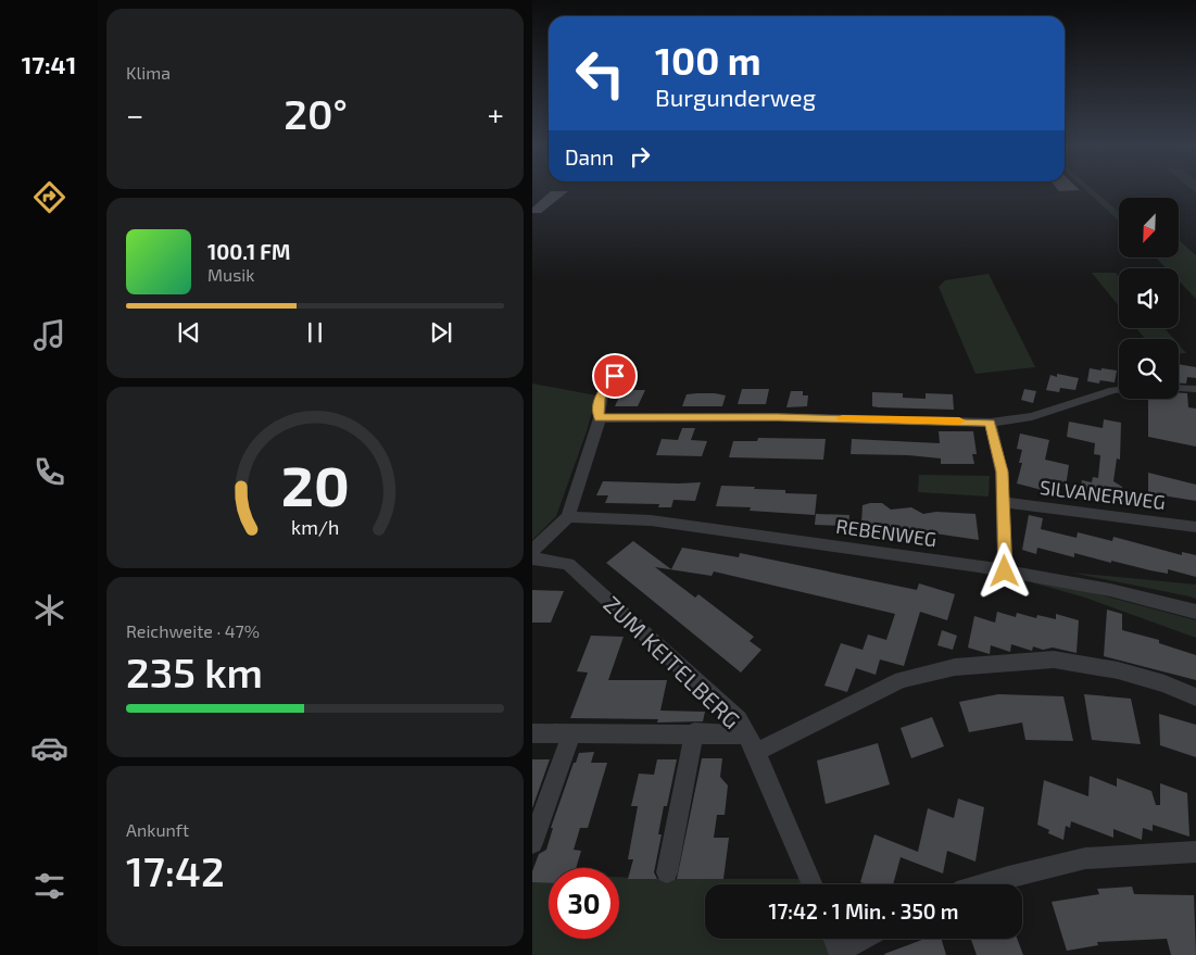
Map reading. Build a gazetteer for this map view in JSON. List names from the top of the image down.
{
  "streets": {
    "street": ["SILVANERWEG", "REBENWEG", "ZUM KEITELBERG"]
  },
  "north": "bottom left",
  "page": {
    "tabs": "17:41",
    "tile": [
      "Klima",
      ["Reichweite · 47%", "235 km"],
      ["Ankunft", "17:42"]
    ],
    "turn": ["100 m", "Burgunderweg"],
    "heat": ["−", "20°", "+"],
    "then": "Dann",
    "song": ["100.1 FM", "Musik"],
    "limit": "30",
    "trip": "17:42 · 1 Min. · 350 m",
    "gauge": ["20", "km/h"]
  }
}
